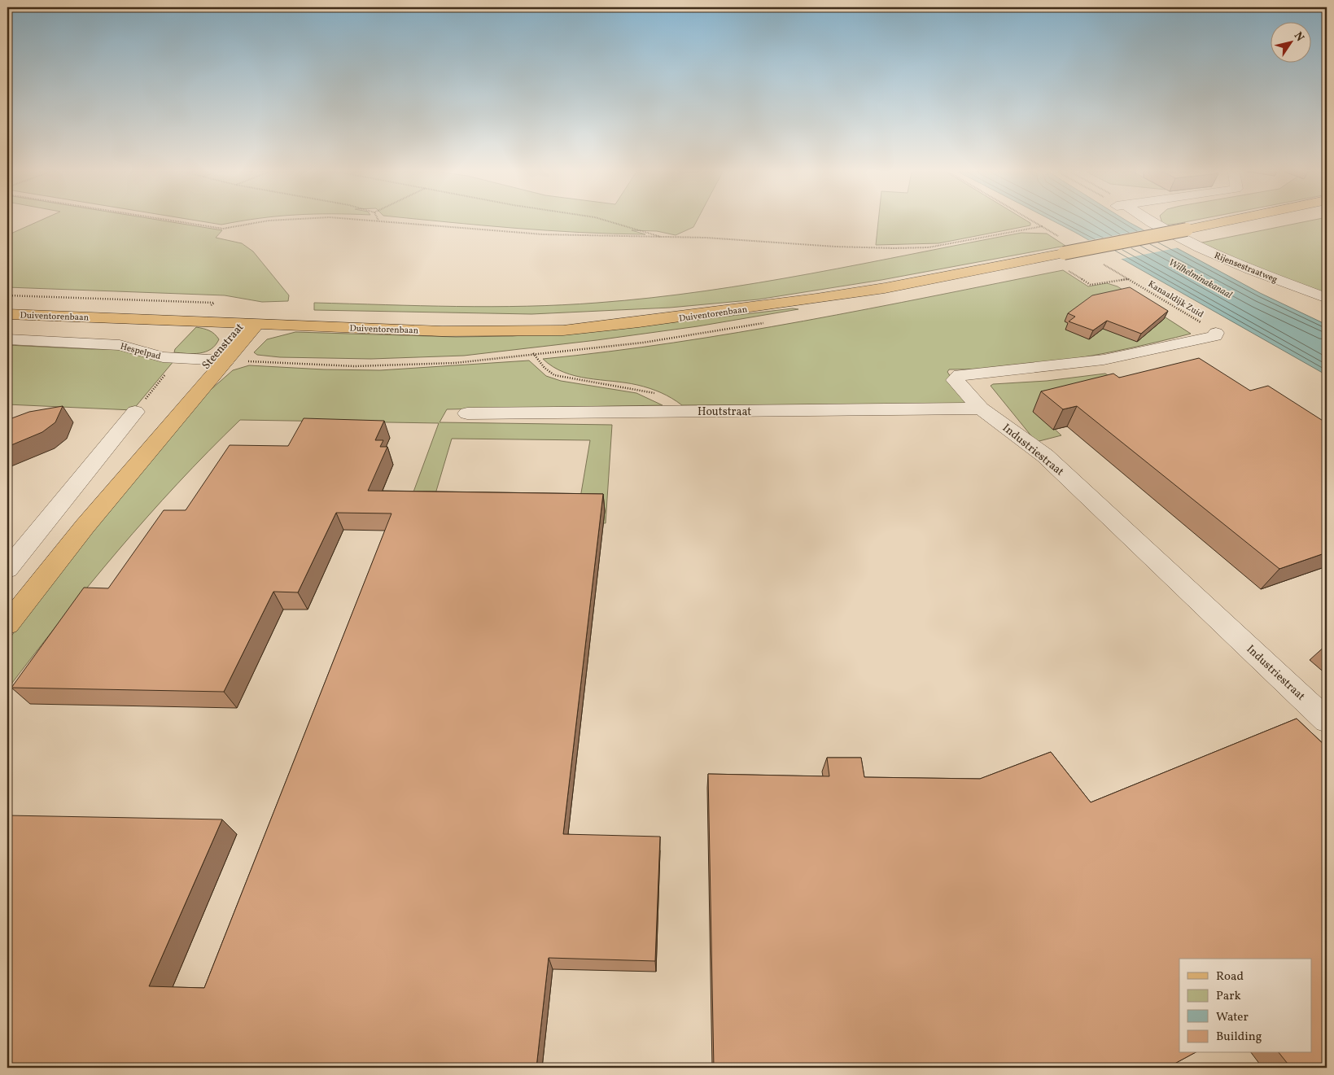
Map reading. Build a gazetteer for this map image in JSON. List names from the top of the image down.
{
  "streets": {
    "main road": ["Duiventorenbaan", "Steenstraat"],
    "street": [
      "Rijensestraatweg",
      "Hespelpad",
      "Houtstraat",
      "Industriestraat"
    ],
    "path": ["Kanaaldijk Zuid"]
  },
  "crossings": [
    ["Kanaaldijk Zuid", "Industriestraat"],
    ["Duiventorenbaan", "Steenstraat"],
    ["Steenstraat", "Hespelpad"],
    ["Houtstraat", "Industriestraat"]
  ],
  "water": ["Wilhelminakanaal"],
  "legend": [
    "Road",
    "Park",
    "Water",
    "Building"
  ],
  "north": "top right"
}
